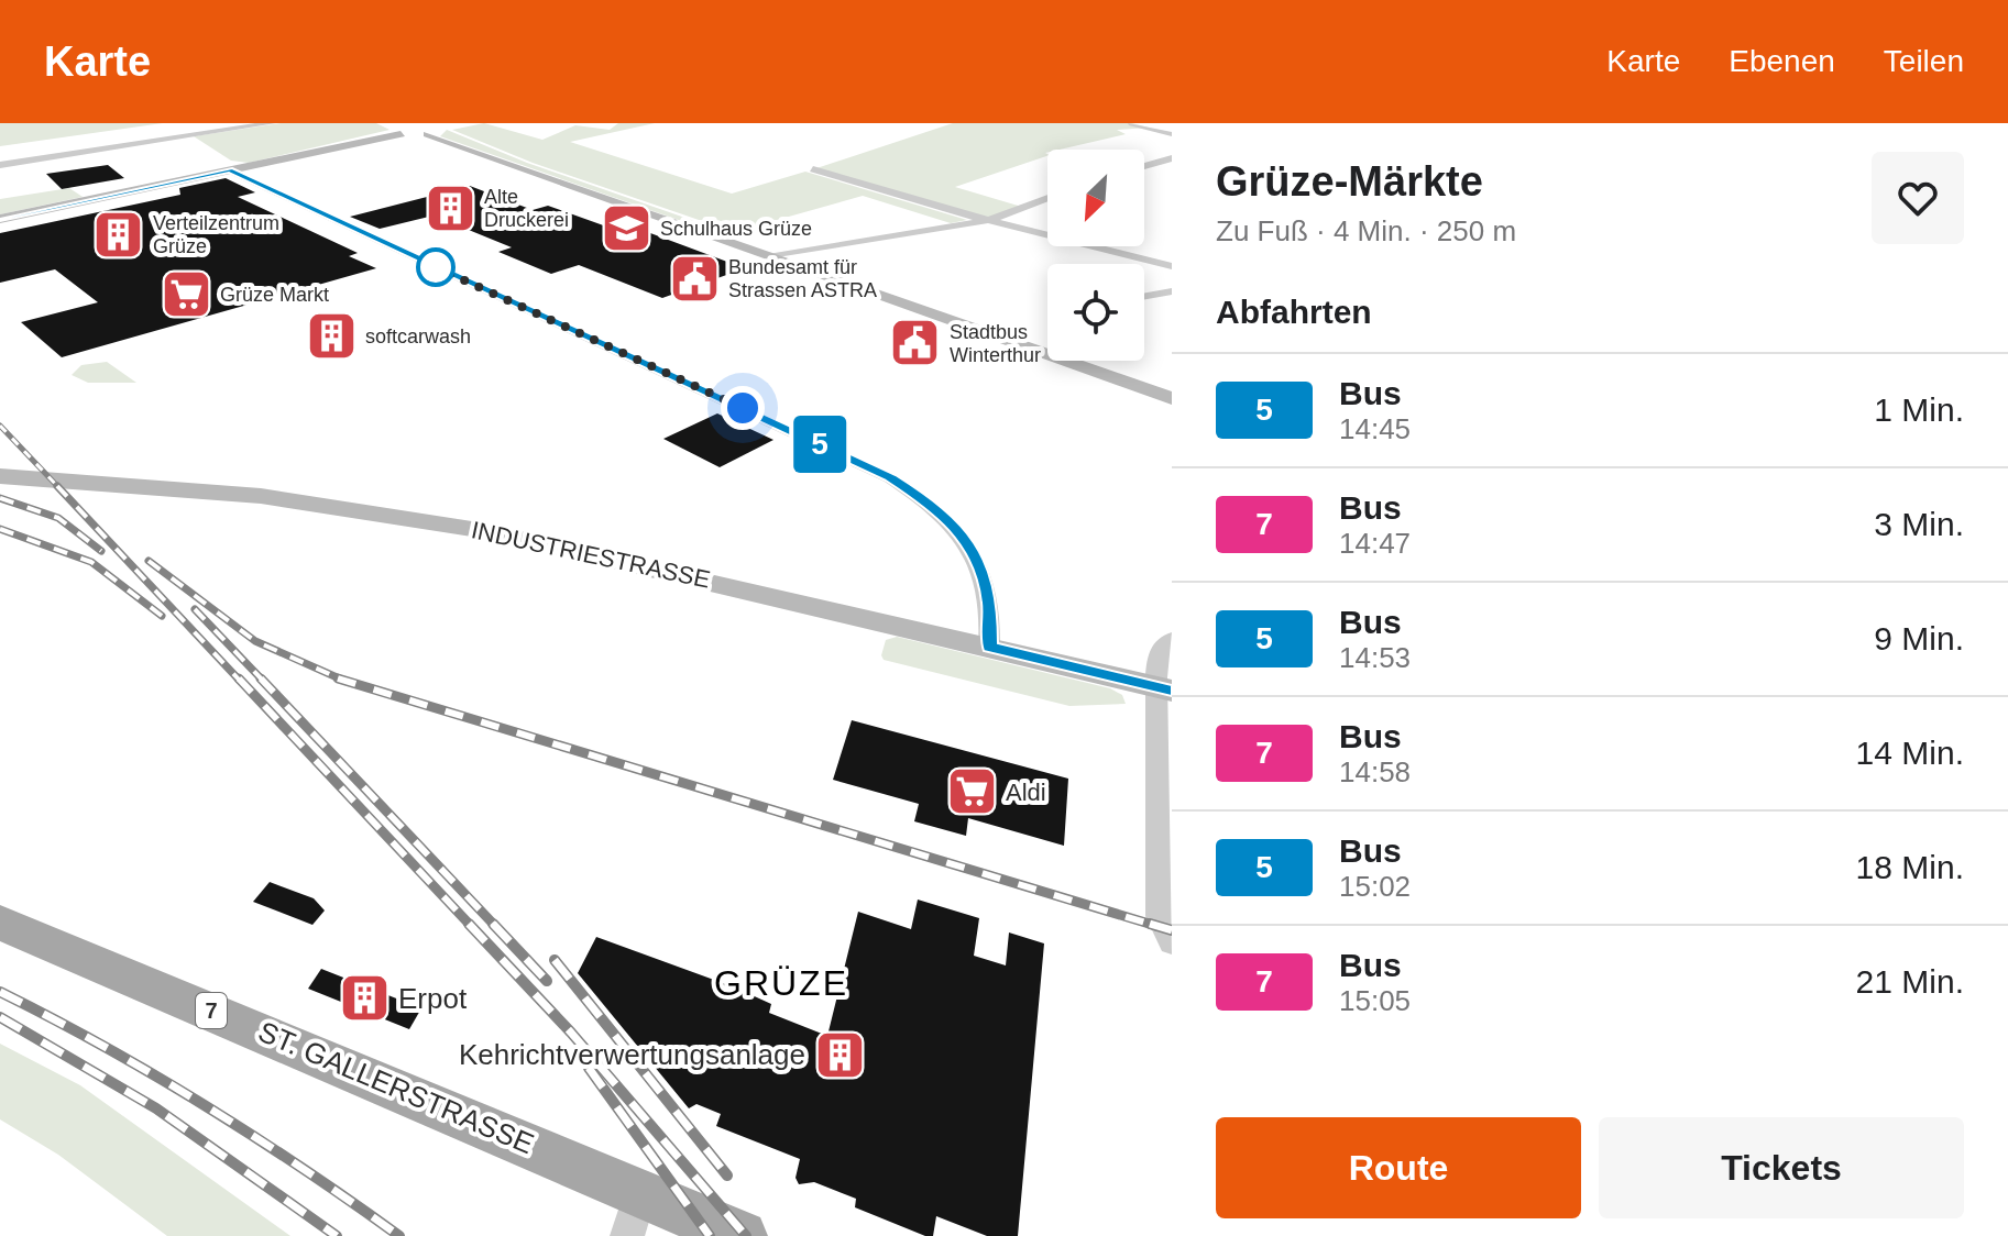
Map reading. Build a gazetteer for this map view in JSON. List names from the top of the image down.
{
  "streets": {
    "main road": ["INDUSTRIESTRASSE", "7", "ST. GALLERSTRASSE"]
  },
  "districts": ["GRÜZE"],
  "places": {
    "building": [
      "Alte Druckerei",
      "Verteilzentrum Grüze",
      "softcarwash",
      "Erpot",
      "Kehrichtverwertungsanlage"
    ],
    "school or university": ["Schulhaus Grüze"],
    "public building": ["Bundesamt für Strassen ASTRA", "Stadtbus Winterthur"],
    "supermarket": ["Grüze Markt", "Aldi"]
  },
  "lines": ["bus line 5"],
  "north": "bottom left",
  "page": {
    "header": "Karte",
    "nav": ["Karte", "Ebenen", "Teilen"],
    "on_map": "5",
    "heading": [
      ["Grüze-Märkte", "Zu Fuß · 4 Min. · 250 m"],
      "Abfahrten"
    ],
    "list": [
      {
        "mark": "5",
        "name": "Bus",
        "note": "14:45",
        "value": "1 Min."
      },
      {
        "mark": "7",
        "name": "Bus",
        "note": "14:47",
        "value": "3 Min."
      },
      {
        "mark": "5",
        "name": "Bus",
        "note": "14:53",
        "value": "9 Min."
      },
      {
        "mark": "7",
        "name": "Bus",
        "note": "14:58",
        "value": "14 Min."
      },
      {
        "mark": "5",
        "name": "Bus",
        "note": "15:02",
        "value": "18 Min."
      },
      {
        "mark": "7",
        "name": "Bus",
        "note": "15:05",
        "value": "21 Min."
      }
    ],
    "buttons": ["Route", "Tickets"]
  }
}
